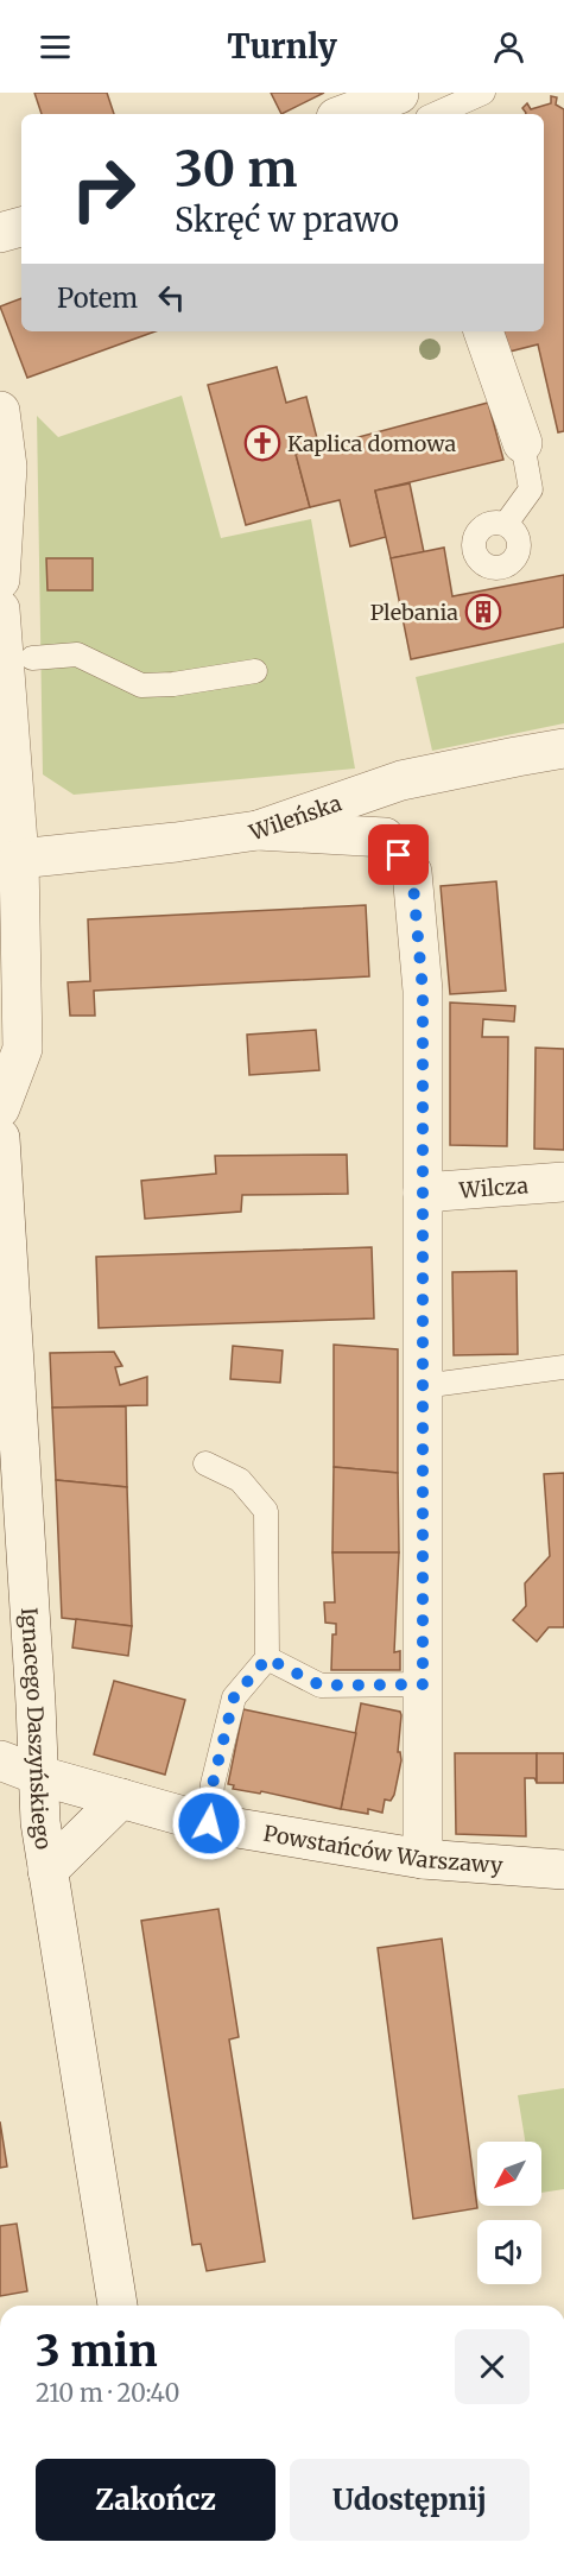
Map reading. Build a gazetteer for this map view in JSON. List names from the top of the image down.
{
  "streets": {
    "street": [
      "Wileńska",
      "Wilcza",
      "Ignacego Daszyńskiego",
      "Powstańców Warszawy"
    ]
  },
  "crossings": [
    ["Ignacego Daszyńskiego", "Powstańców Warszawy"]
  ],
  "places": {
    "church": ["Kaplica domowa"],
    "building": ["Plebania"]
  },
  "north": "bottom left",
  "page": {
    "header": "Turnly",
    "turn": ["30 m", "Skręć w prawo"],
    "then": "Potem",
    "heading": ["3 min", "210 m · 20:40"],
    "buttons": ["Zakończ", "Udostępnij"]
  }
}
